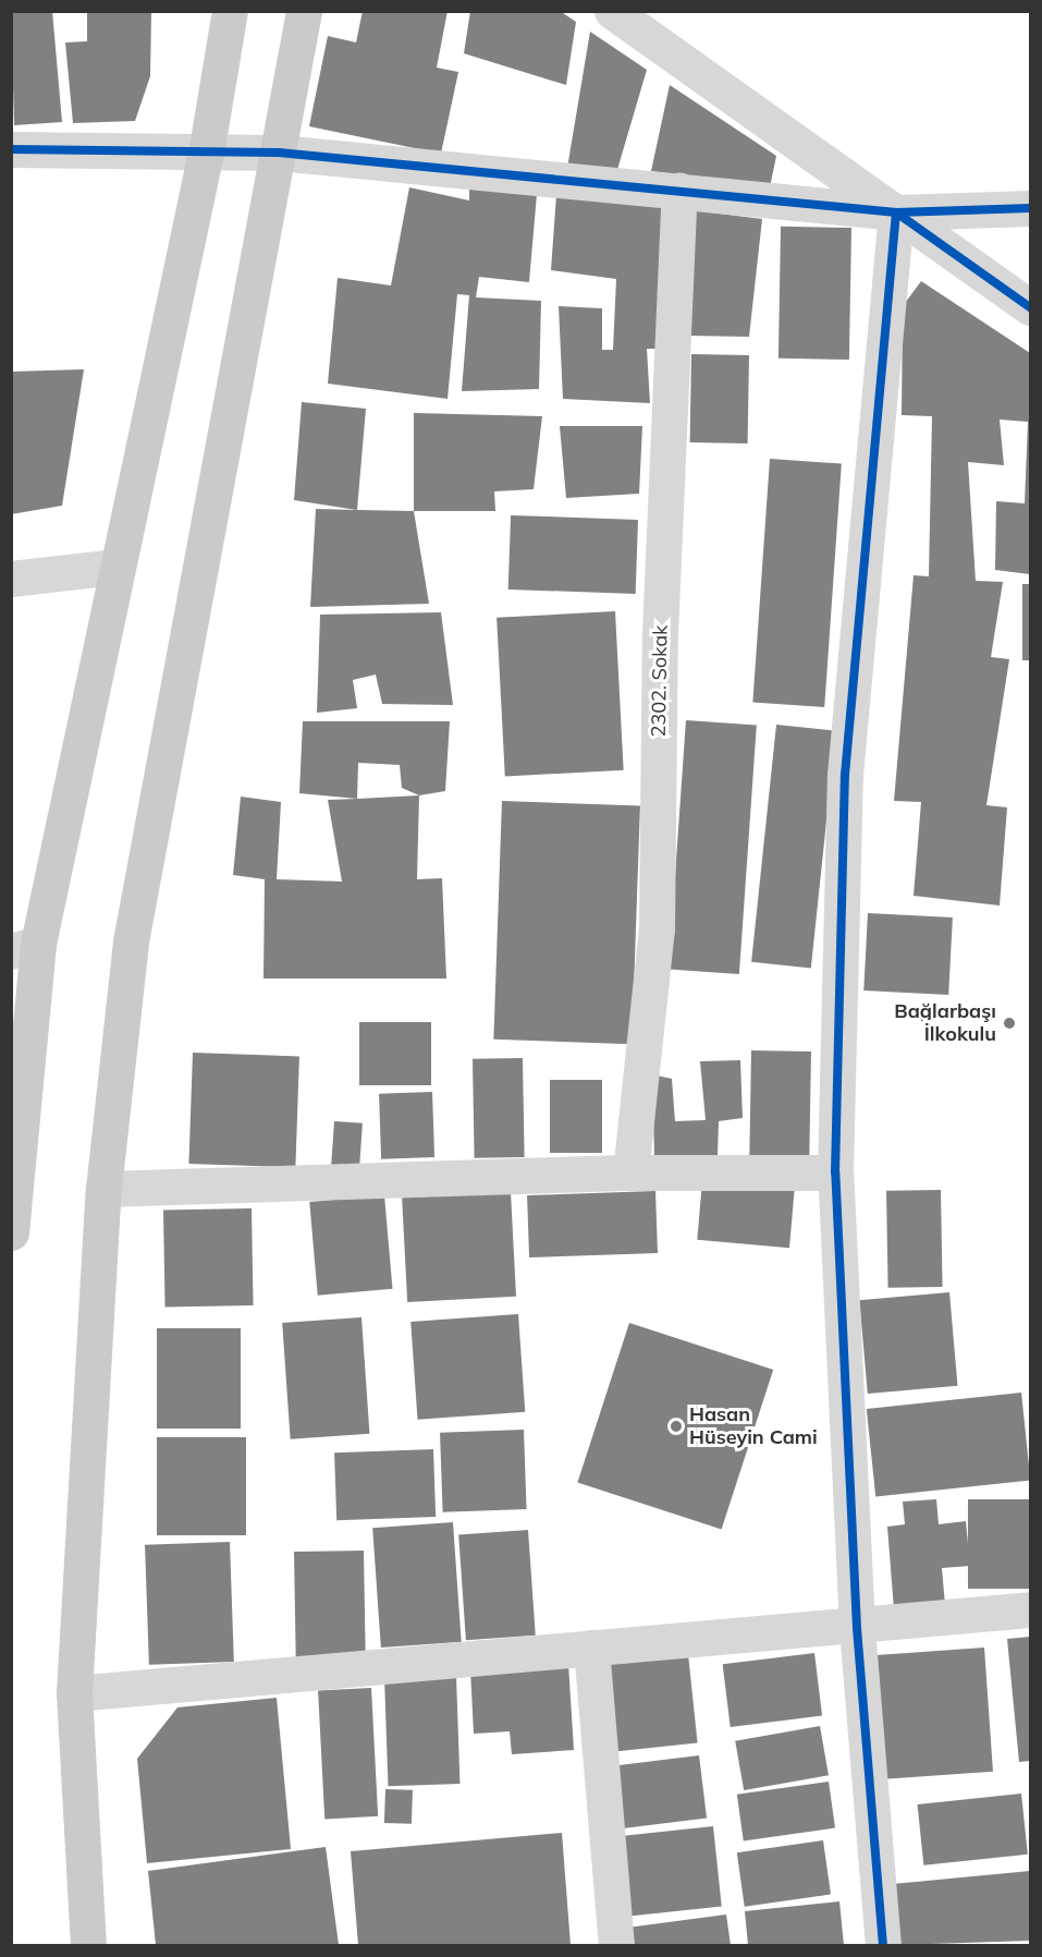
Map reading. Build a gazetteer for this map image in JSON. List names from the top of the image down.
{
  "streets": {
    "street": ["2302. Sokak"]
  },
  "places": ["Bağlarbaşı İlkokulu", "Hasan Hüseyin Cami"]
}
